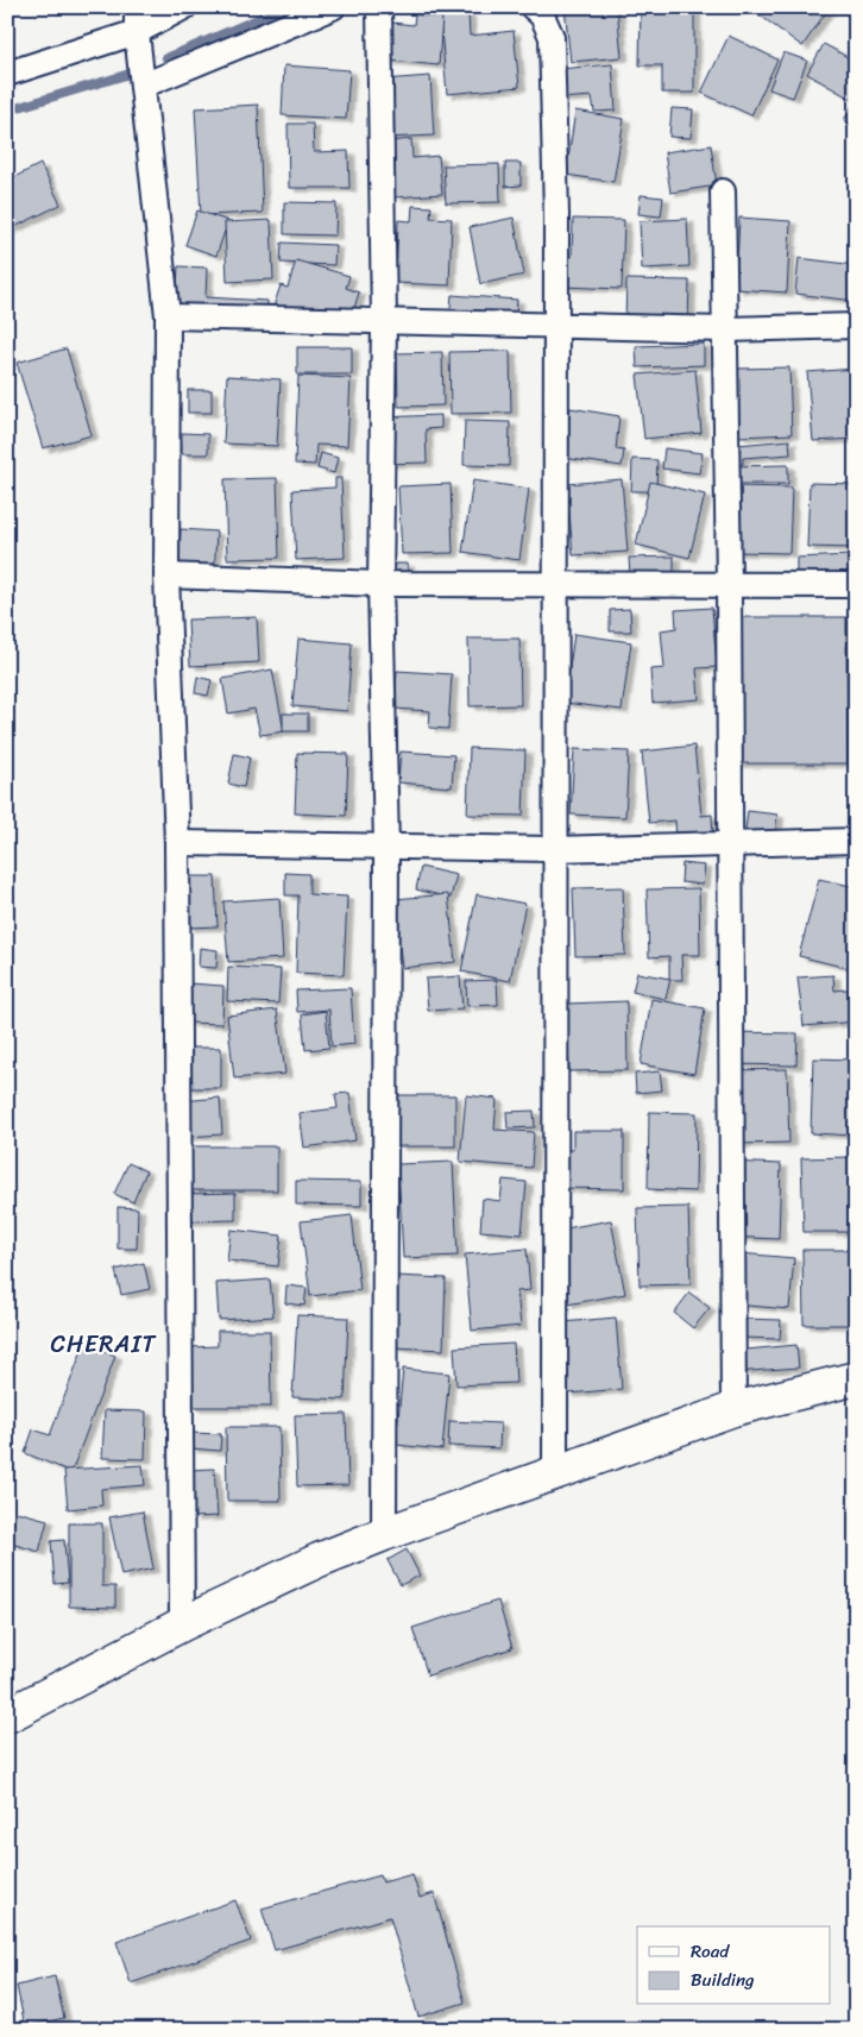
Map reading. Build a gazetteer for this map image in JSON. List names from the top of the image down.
{
  "districts": ["CHERAIT"],
  "legend": ["Road", "Building"]
}
